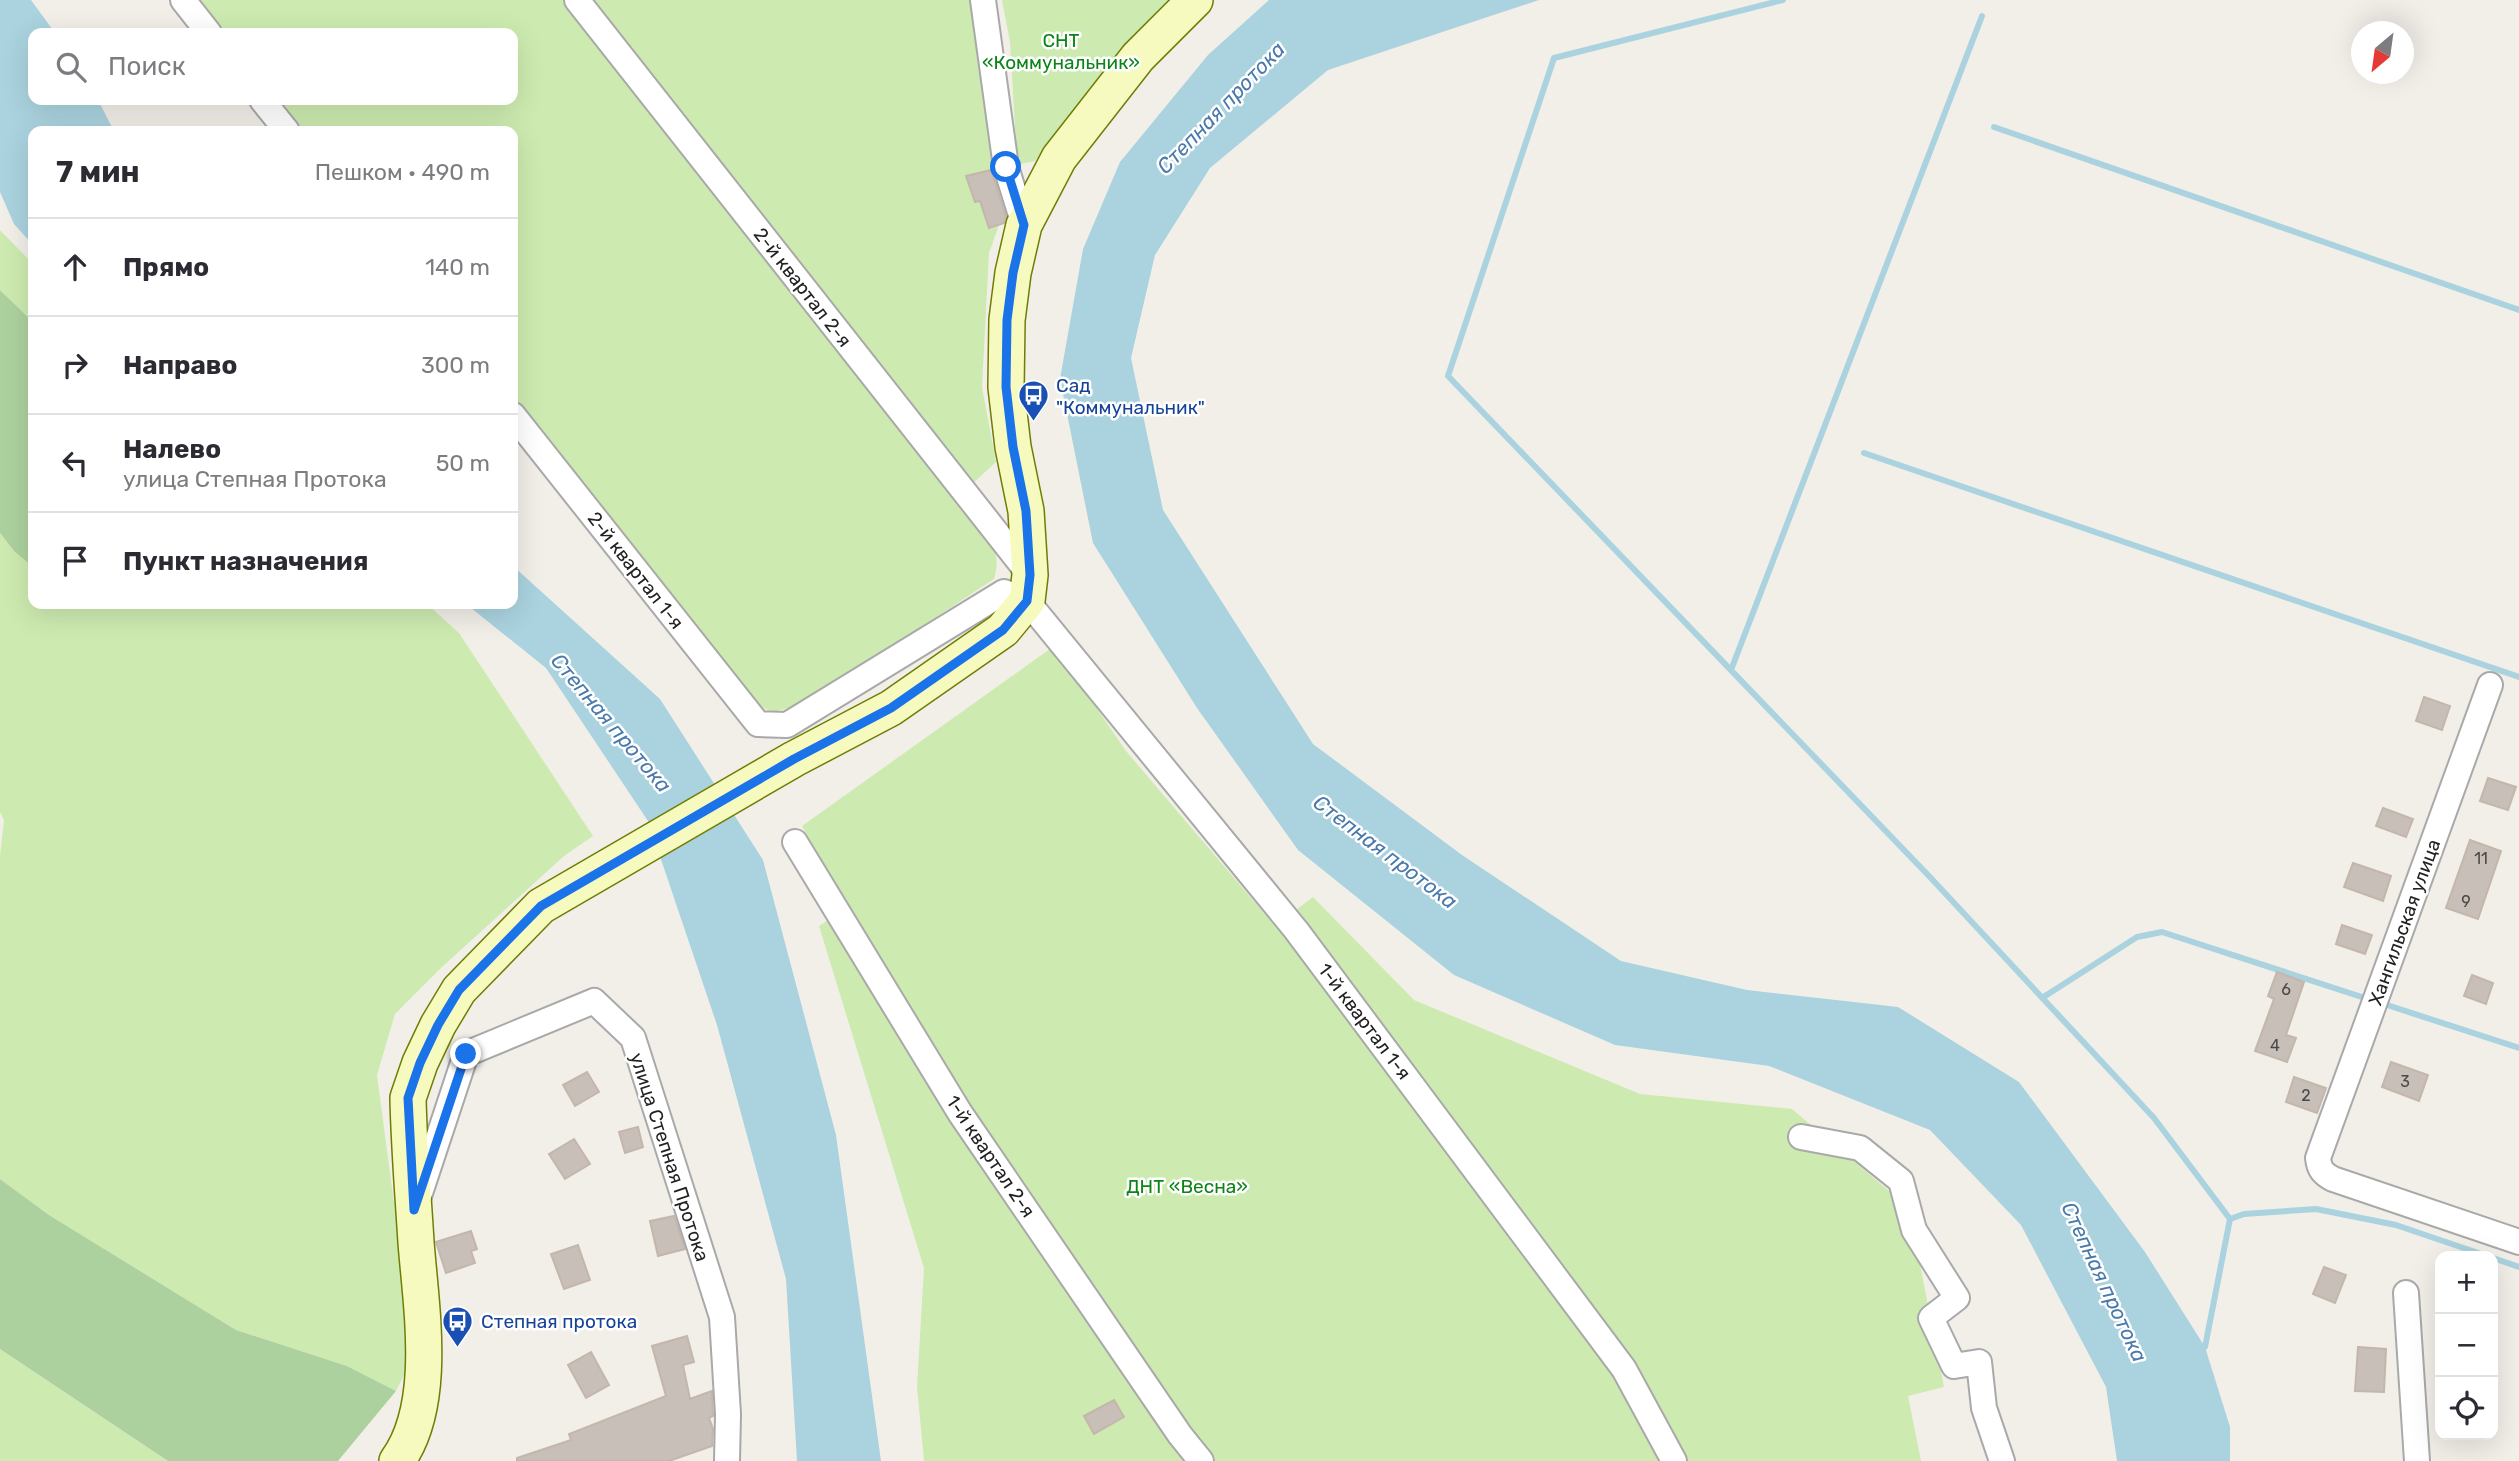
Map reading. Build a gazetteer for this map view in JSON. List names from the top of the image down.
{
  "streets": {
    "street": [
      "2-й квартал 2-я",
      "2-й квартал 1-я",
      "Хангильская улица",
      "1-й квартал 1-я",
      "1-й квартал 2-я",
      "улица Степная Протока"
    ]
  },
  "crossings": [
    ["2-й квартал 2-я", "2-й квартал 1-я"],
    ["2-й квартал 2-я", "1-й квартал 1-я"],
    ["2-й квартал 1-я", "1-й квартал 1-я"]
  ],
  "water": ["Степная протока"],
  "parks": ["СНТ «Коммунальник»", "ДНТ «Весна»"],
  "places": {
    "bus stop": ["Сад \"Коммунальник\"", "Степная протока"]
  },
  "house_numbers": [
    "11",
    "9",
    "6",
    "4",
    "3",
    "2"
  ],
  "north": "bottom left",
  "page": {
    "search": "Поиск",
    "heading": ["7 мин", "Пешком · 490 m"],
    "list": [
      ["Прямо", "140 m"],
      ["Направо", "300 m"],
      ["Налево", "улица Степная Протока", "50 m"],
      "Пункт назначения"
    ],
    "map_buttons": ["+", "−"]
  }
}
